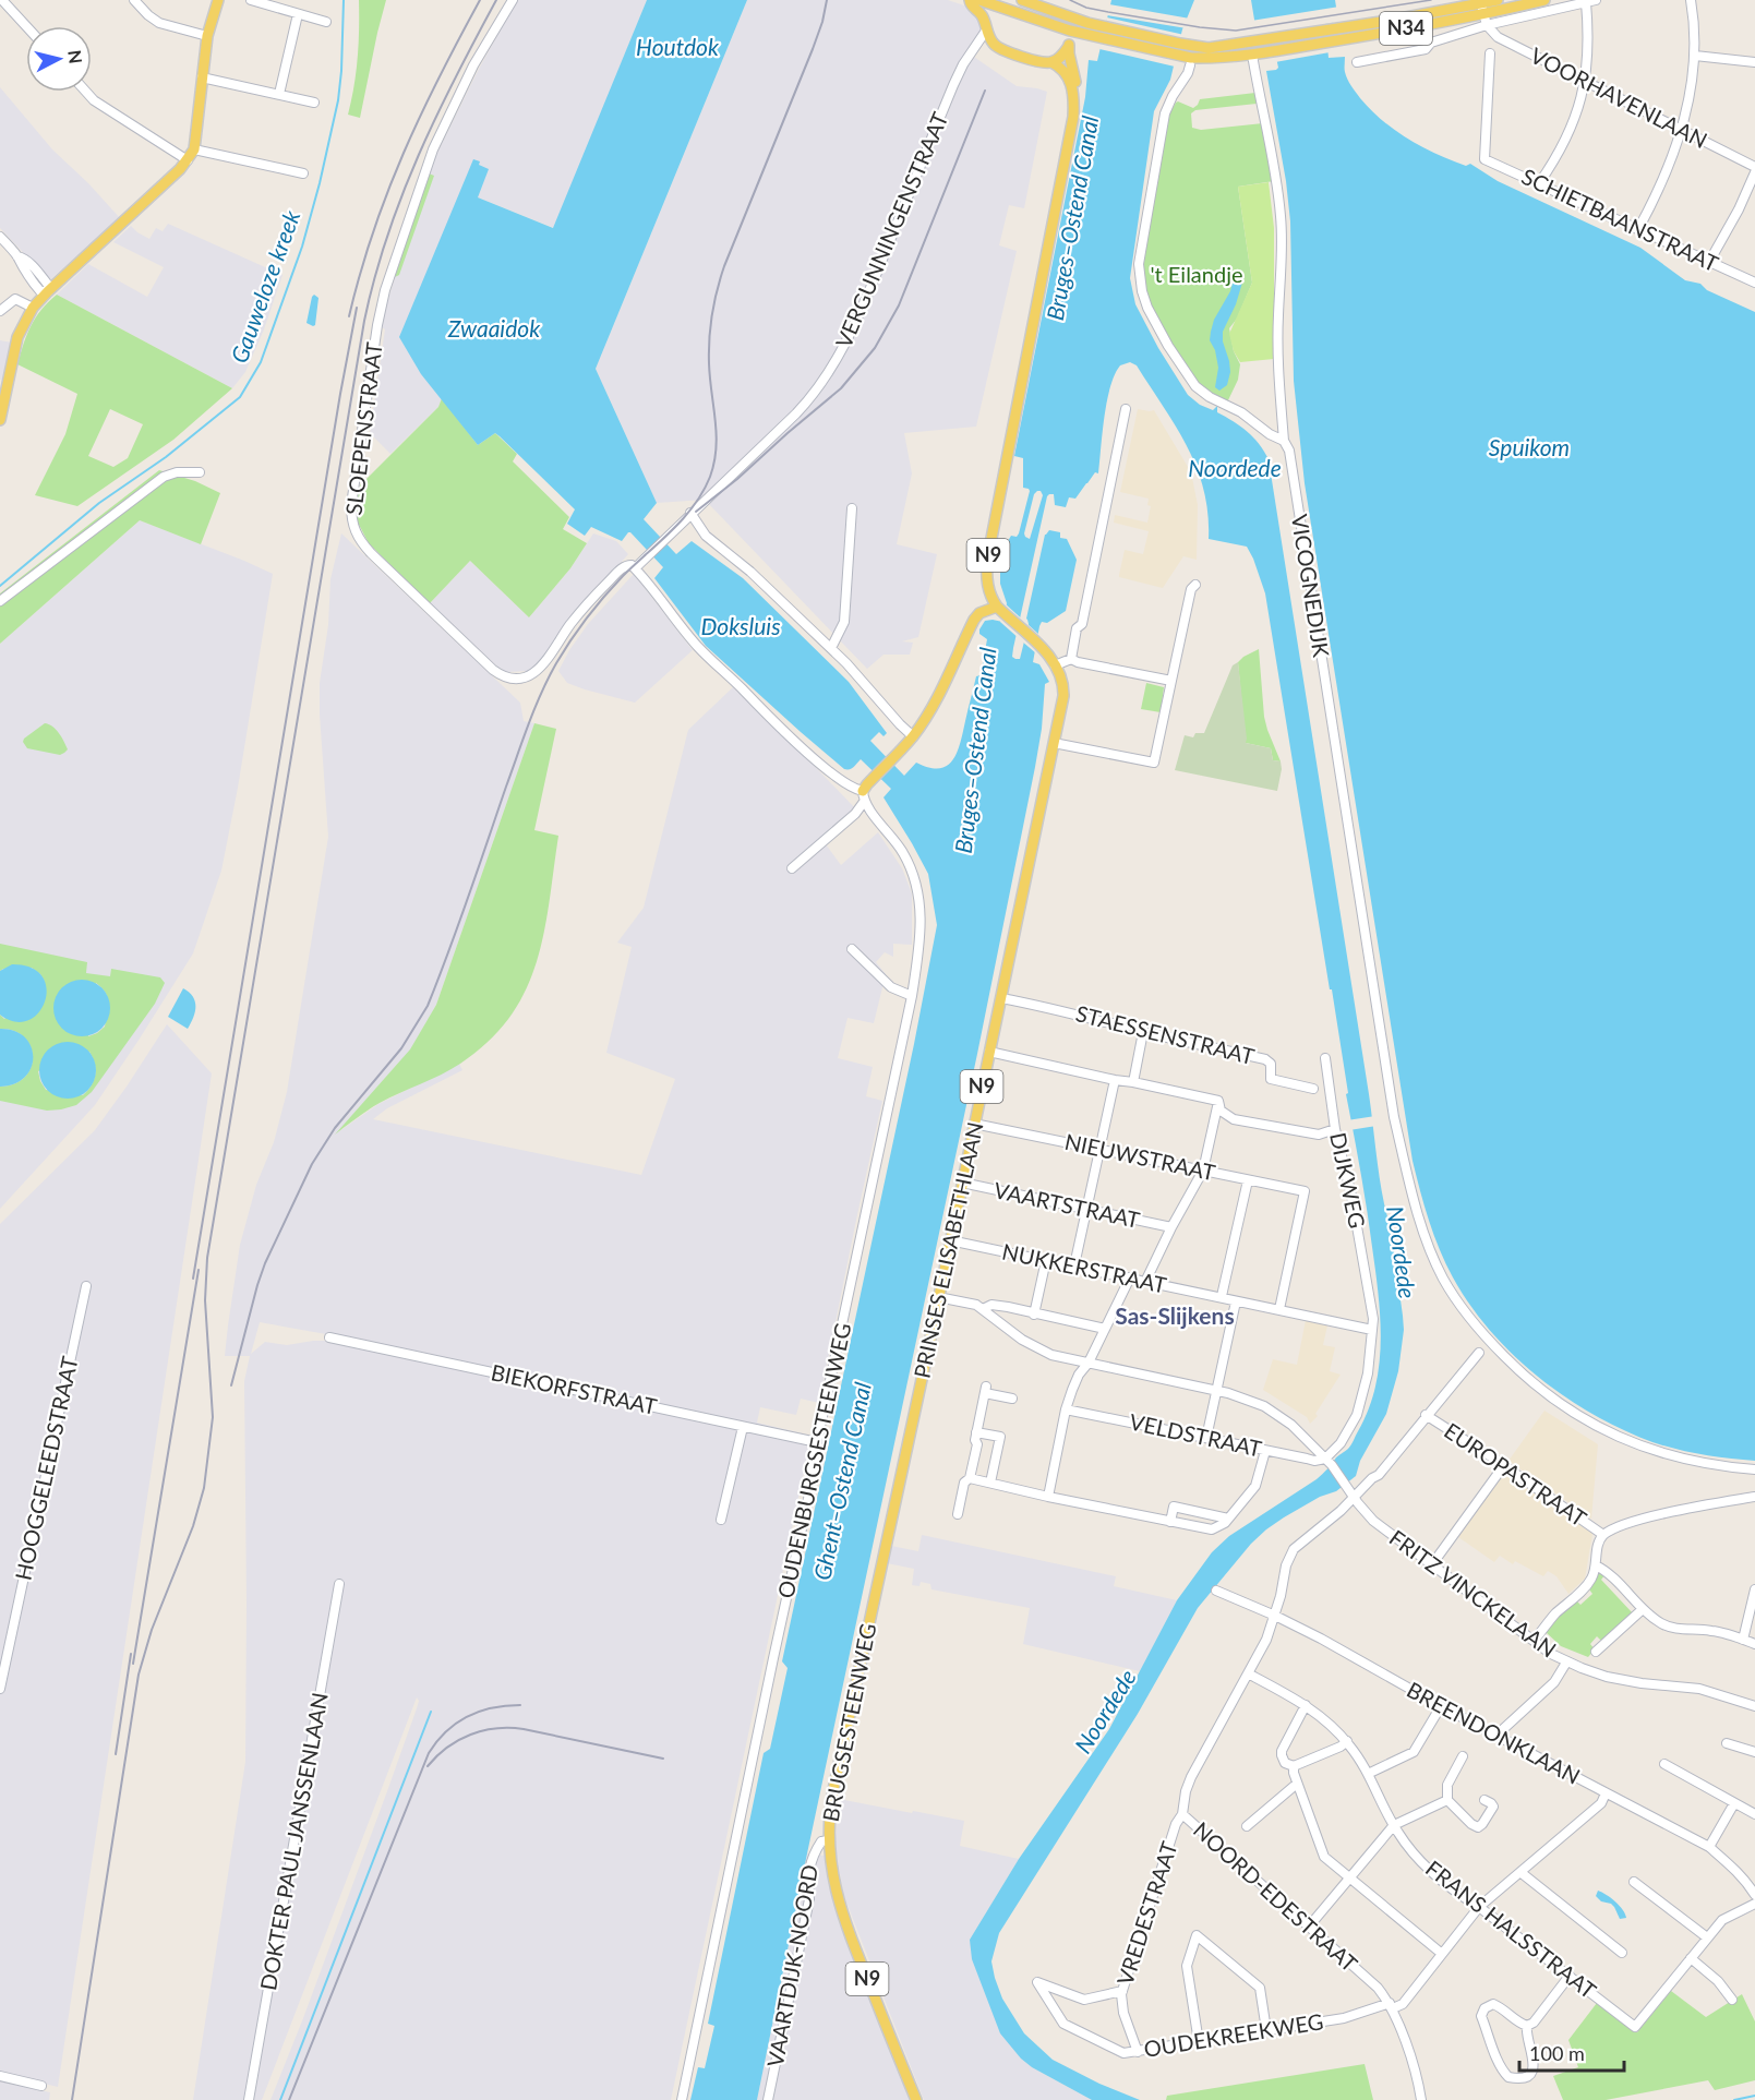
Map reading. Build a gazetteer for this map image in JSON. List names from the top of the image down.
{
  "streets": {
    "main road": [
      "N34",
      "N9",
      "PRINSES ELISABETHLAAN",
      "BRUGSESTEENWEG"
    ],
    "street": [
      "VOORHAVENLAAN",
      "SCHIETBAANSTRAAT",
      "VERGUNNINGENSTRAAT",
      "SLOEPENSTRAAT",
      "VICOGNEDIJK",
      "STAESSENSTRAAT",
      "NIEUWSTRAAT",
      "DIJKWEG",
      "VAARTSTRAAT",
      "NUKKERSTRAAT",
      "BIEKORFSTRAAT",
      "VELDSTRAAT",
      "OUDENBURGSESTEENWEG",
      "HOOGGELEEDSTRAAT",
      "EUROPASTRAAT",
      "FRITZ VINCKELAAN",
      "BREENDONKLAAN",
      "DOKTER PAUL JANSSENLAAN",
      "NOORD-EDESTRAAT",
      "VREDESTRAAT",
      "FRANS HALSSTRAAT",
      "VAARTDIJK-NOORD",
      "OUDEKREEKWEG"
    ]
  },
  "crossings": [
    ["N34", "VICOGNEDIJK"],
    ["VERGUNNINGENSTRAAT", "SLOEPENSTRAAT"],
    ["N9", "PRINSES ELISABETHLAAN"],
    ["STAESSENSTRAAT", "PRINSES ELISABETHLAAN"],
    ["NIEUWSTRAAT", "PRINSES ELISABETHLAAN"],
    ["NIEUWSTRAAT", "NUKKERSTRAAT"],
    ["DIJKWEG", "NUKKERSTRAAT"],
    ["VAARTSTRAAT", "PRINSES ELISABETHLAAN"],
    ["PRINSES ELISABETHLAAN", "NUKKERSTRAAT"],
    ["PRINSES ELISABETHLAAN", "BRUGSESTEENWEG"],
    ["BIEKORFSTRAAT", "OUDENBURGSESTEENWEG"],
    ["VELDSTRAAT", "FRITZ VINCKELAAN"],
    ["EUROPASTRAAT", "NOORD-EDESTRAAT"],
    ["FRITZ VINCKELAAN", "NOORD-EDESTRAAT"],
    ["BRUGSESTEENWEG", "VAARTDIJK-NOORD"],
    ["BREENDONKLAAN", "NOORD-EDESTRAAT"],
    ["NOORD-EDESTRAAT", "VREDESTRAAT"],
    ["NOORD-EDESTRAAT", "FRANS HALSSTRAAT"],
    ["NOORD-EDESTRAAT", "OUDEKREEKWEG"],
    ["VREDESTRAAT", "OUDEKREEKWEG"]
  ],
  "districts": ["Sas-Slijkens"],
  "water": [
    "Houtdok",
    "Bruges–Ostend Canal",
    "Gauweloze kreek",
    "Zwaaidok",
    "Spuikom",
    "Noordede",
    "Doksluis",
    "Ghent–Ostend Canal"
  ],
  "parks": ["'t Eilandje"],
  "scale_bar": "100 m",
  "north": "right"
}
